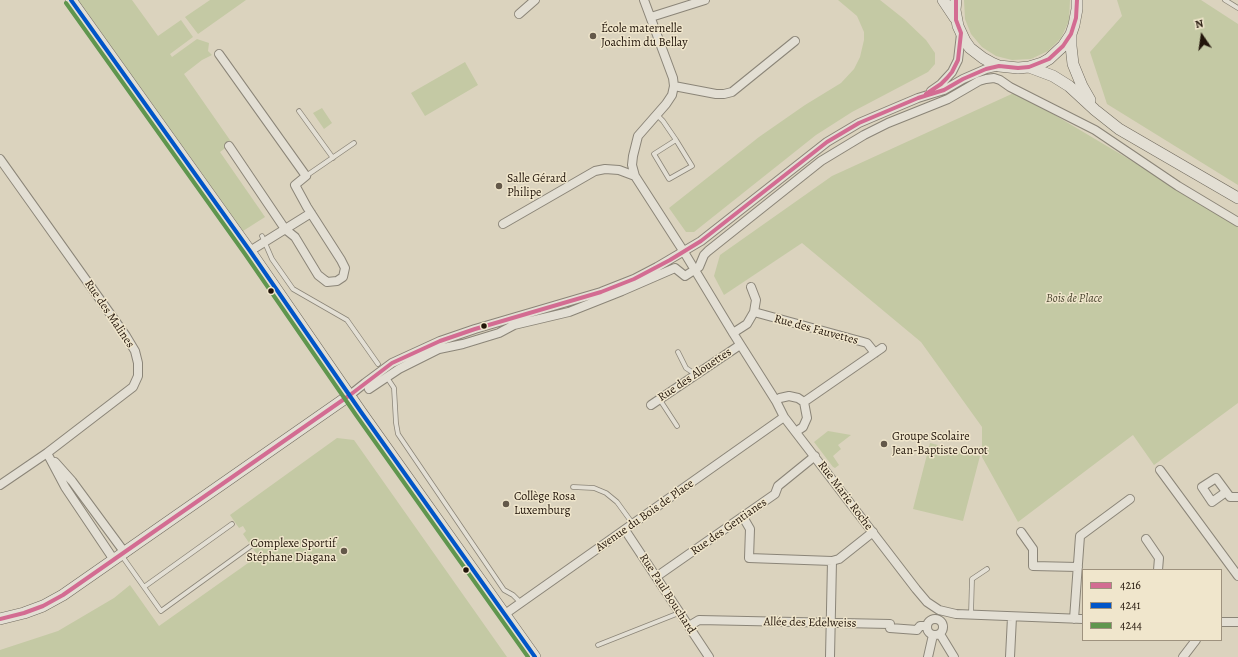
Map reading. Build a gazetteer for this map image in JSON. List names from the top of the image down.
{
  "streets": {
    "street": [
      "Rue des Malines",
      "Rue des Fauvettes",
      "Rue des Alouettes",
      "Rue Marie Roche",
      "Avenue du Bois de Place",
      "Rue des Gentianes",
      "Rue Paul Bouchard",
      "Allée des Edelweiss"
    ]
  },
  "crossings": [
    ["Rue des Alouettes", "Rue Marie Roche"],
    ["Rue Marie Roche", "Avenue du Bois de Place"],
    ["Rue Marie Roche", "Rue des Gentianes"],
    ["Avenue du Bois de Place", "Rue Paul Bouchard"],
    ["Rue des Gentianes", "Rue Paul Bouchard"],
    ["Rue Paul Bouchard", "Allée des Edelweiss"]
  ],
  "parks": ["Bois de Place"],
  "places": [
    "École maternelle Joachim du Bellay",
    "Salle Gérard Philipe",
    "Groupe Scolaire Jean-Baptiste Corot",
    "Collège Rosa Luxemburg",
    "Complexe Sportif Stéphane Diagana"
  ],
  "lines": ["transit line 4216", "transit line 4241", "transit line 4244"],
  "legend": ["4216", "4241", "4244"],
  "north": "top"
}
